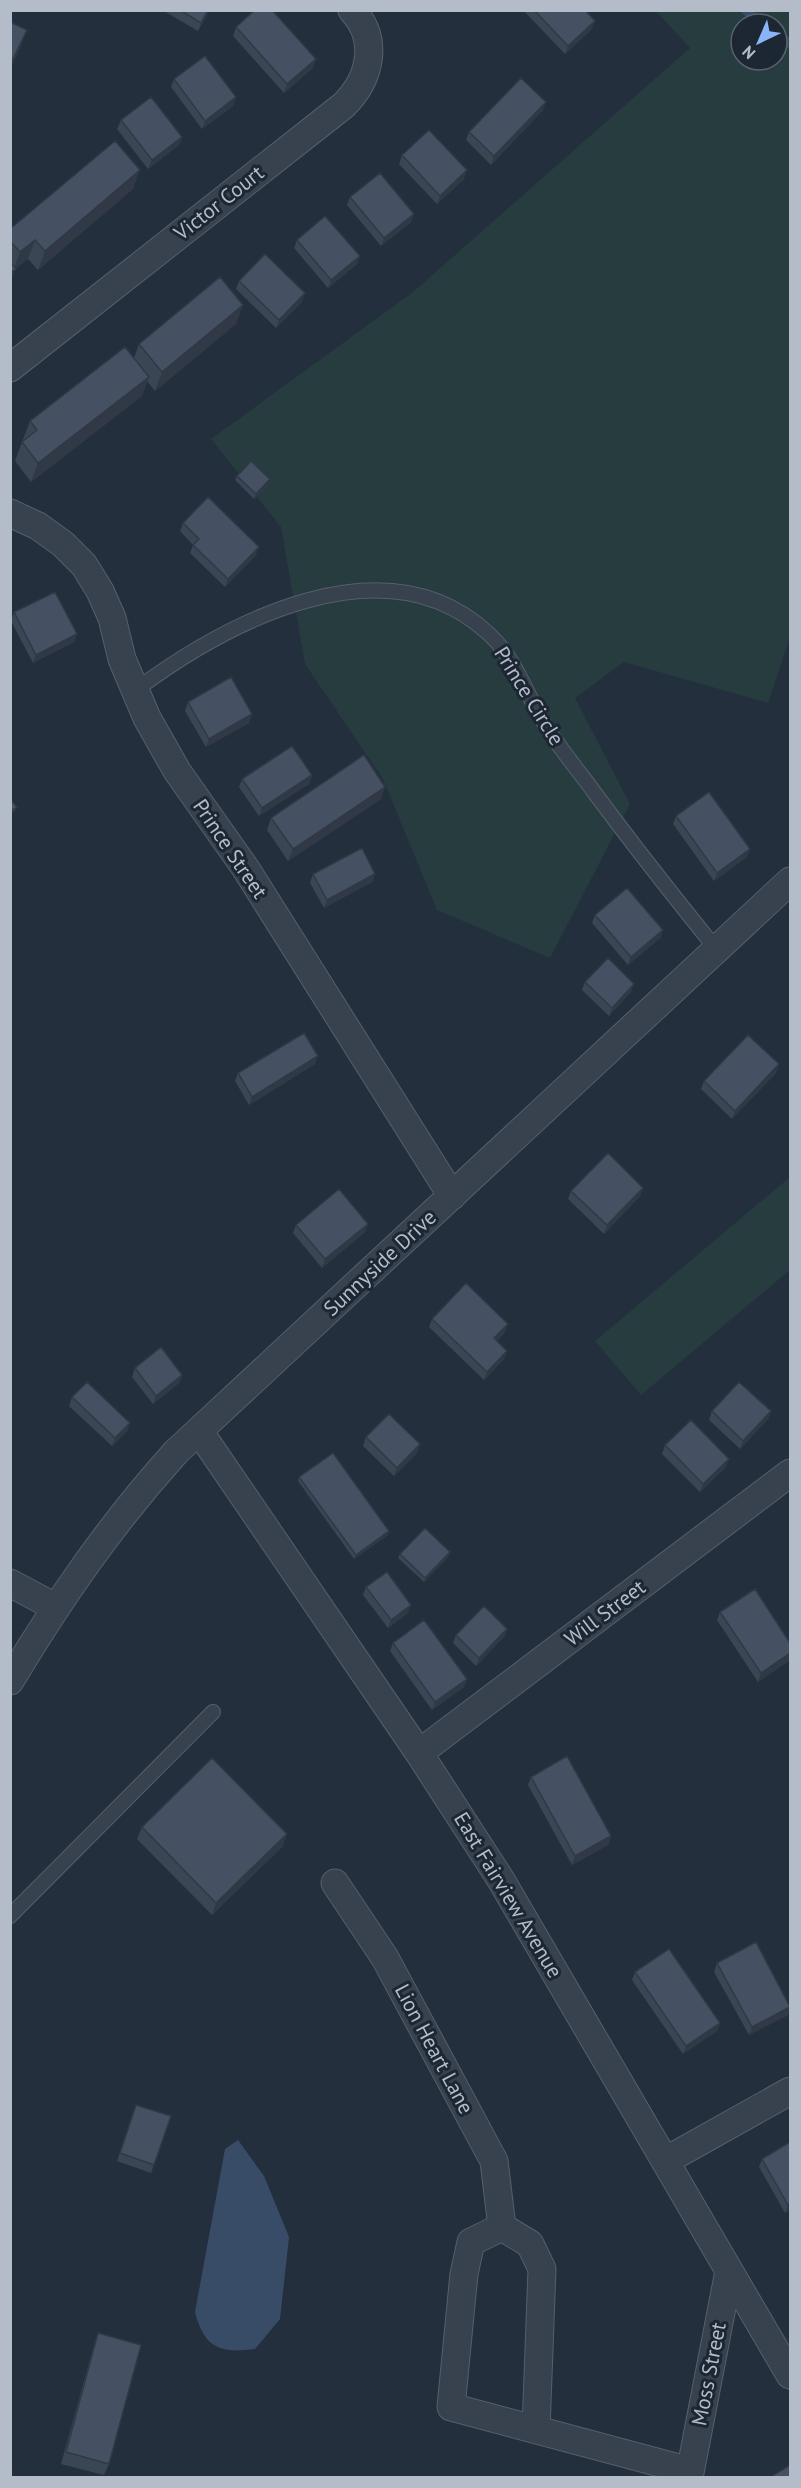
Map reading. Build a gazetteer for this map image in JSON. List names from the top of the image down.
{
  "streets": {
    "street": [
      "Victor Court",
      "Prince Street",
      "Sunnyside Drive",
      "Will Street",
      "East Fairview Avenue",
      "Lion Heart Lane",
      "Moss Street"
    ],
    "lane": ["Prince Circle"]
  },
  "crossings": [
    ["Prince Circle", "Prince Street"],
    ["Prince Circle", "Sunnyside Drive"],
    ["Prince Street", "Sunnyside Drive"],
    ["Sunnyside Drive", "East Fairview Avenue"],
    ["Will Street", "East Fairview Avenue"],
    ["East Fairview Avenue", "Moss Street"]
  ],
  "north": "bottom left"
}
